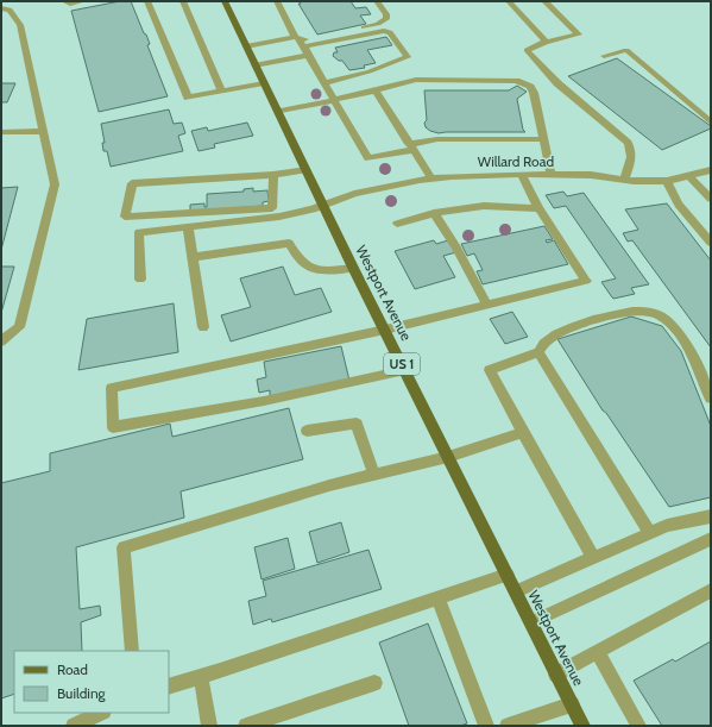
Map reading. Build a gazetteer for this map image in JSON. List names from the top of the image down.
{
  "streets": {
    "main road": ["Westport Avenue", "US 1"],
    "street": ["Willard Road"]
  },
  "crossings": [
    ["Willard Road", "Westport Avenue"]
  ],
  "legend": ["Road", "Building"]
}
